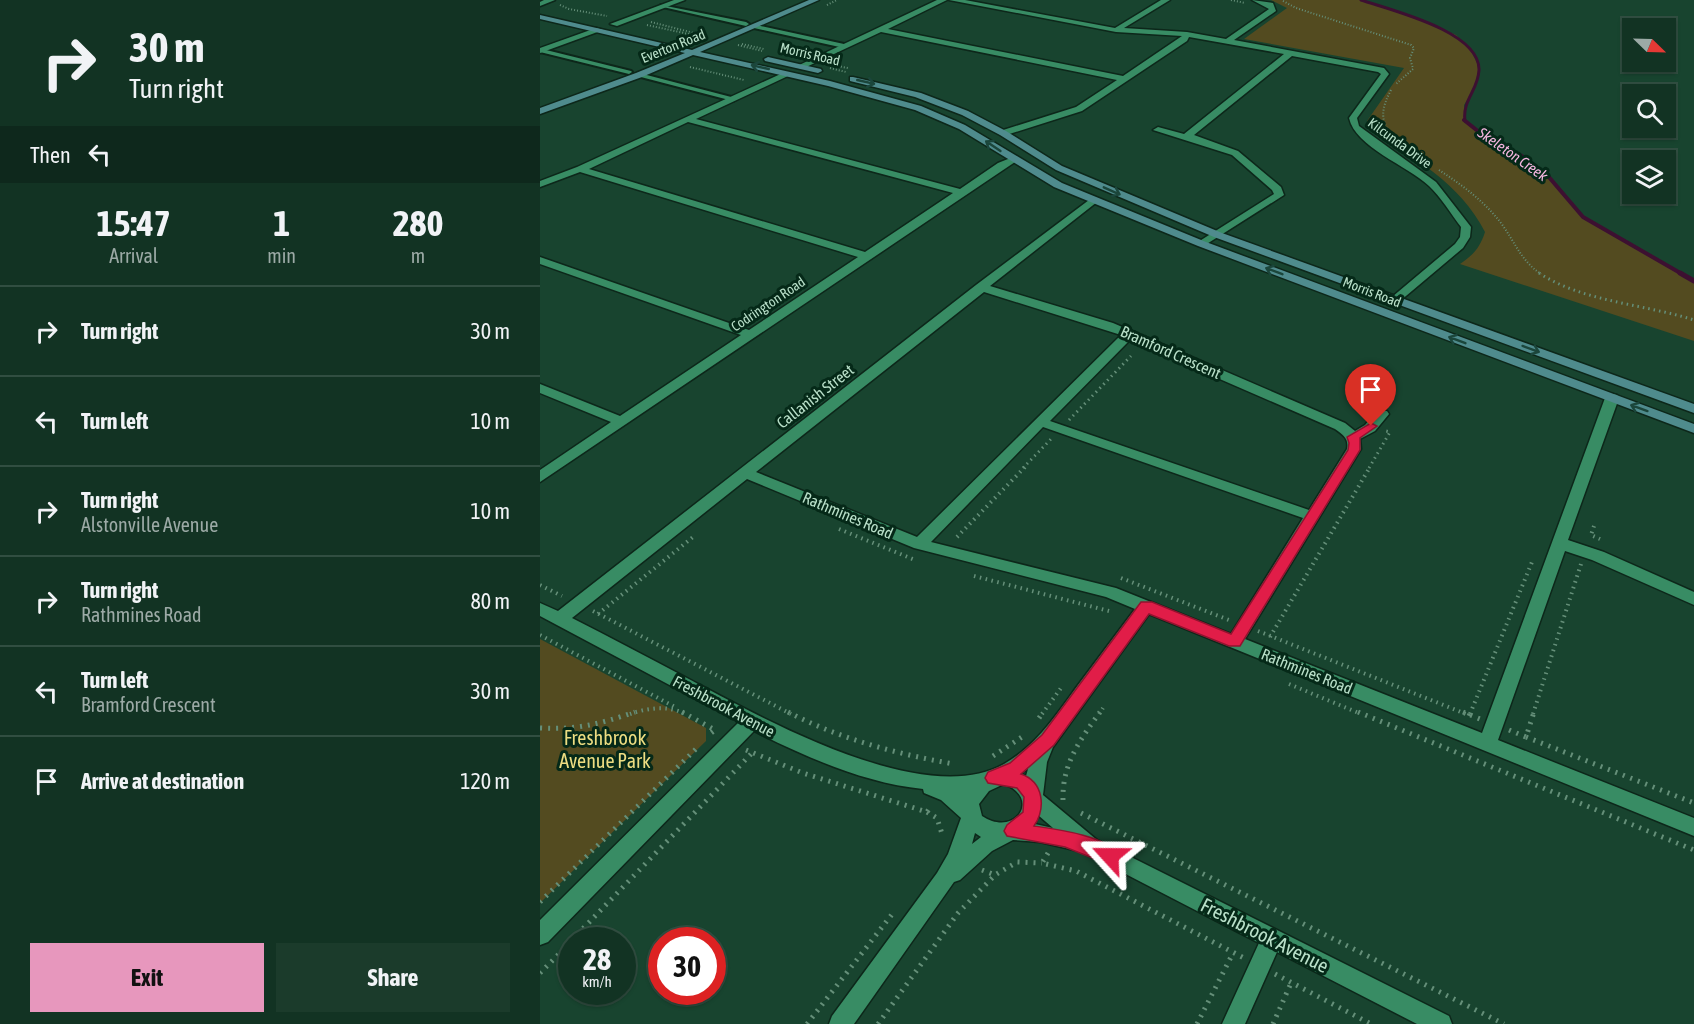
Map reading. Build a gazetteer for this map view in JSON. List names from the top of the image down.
{
  "streets": {
    "street": [
      "Everton Road",
      "Morris Road",
      "Kilcunda Drive",
      "Codrington Road",
      "Bramford Crescent",
      "Callanish Street",
      "Rathmines Road",
      "Freshbrook Avenue"
    ]
  },
  "crossings": [
    ["Everton Road", "Morris Road"],
    ["Morris Road", "Kilcunda Drive"],
    ["Morris Road", "Codrington Road"],
    ["Morris Road", "Callanish Street"],
    ["Bramford Crescent", "Callanish Street"],
    ["Callanish Street", "Rathmines Road"],
    ["Callanish Street", "Freshbrook Avenue"]
  ],
  "water": ["Skeleton Creek"],
  "parks": ["Freshbrook Avenue Park"],
  "north": "bottom right",
  "page": {
    "turn": ["30 m", "Turn right"],
    "then": "Then",
    "eta": [
      "15:47",
      "Arrival",
      "1",
      "min",
      "280",
      "m"
    ],
    "list": [
      {
        "name": "Turn right",
        "value": "30 m"
      },
      {
        "name": "Turn left",
        "value": "10 m"
      },
      {
        "name": "Turn right",
        "note": "Alstonville Avenue",
        "value": "10 m"
      },
      {
        "name": "Turn right",
        "note": "Rathmines Road",
        "value": "80 m"
      },
      {
        "name": "Turn left",
        "note": "Bramford Crescent",
        "value": "30 m"
      },
      {
        "name": "Arrive at destination",
        "value": "120 m"
      }
    ],
    "speed": "28 km/h",
    "limit": "30",
    "buttons": ["Exit", "Share"]
  }
}
